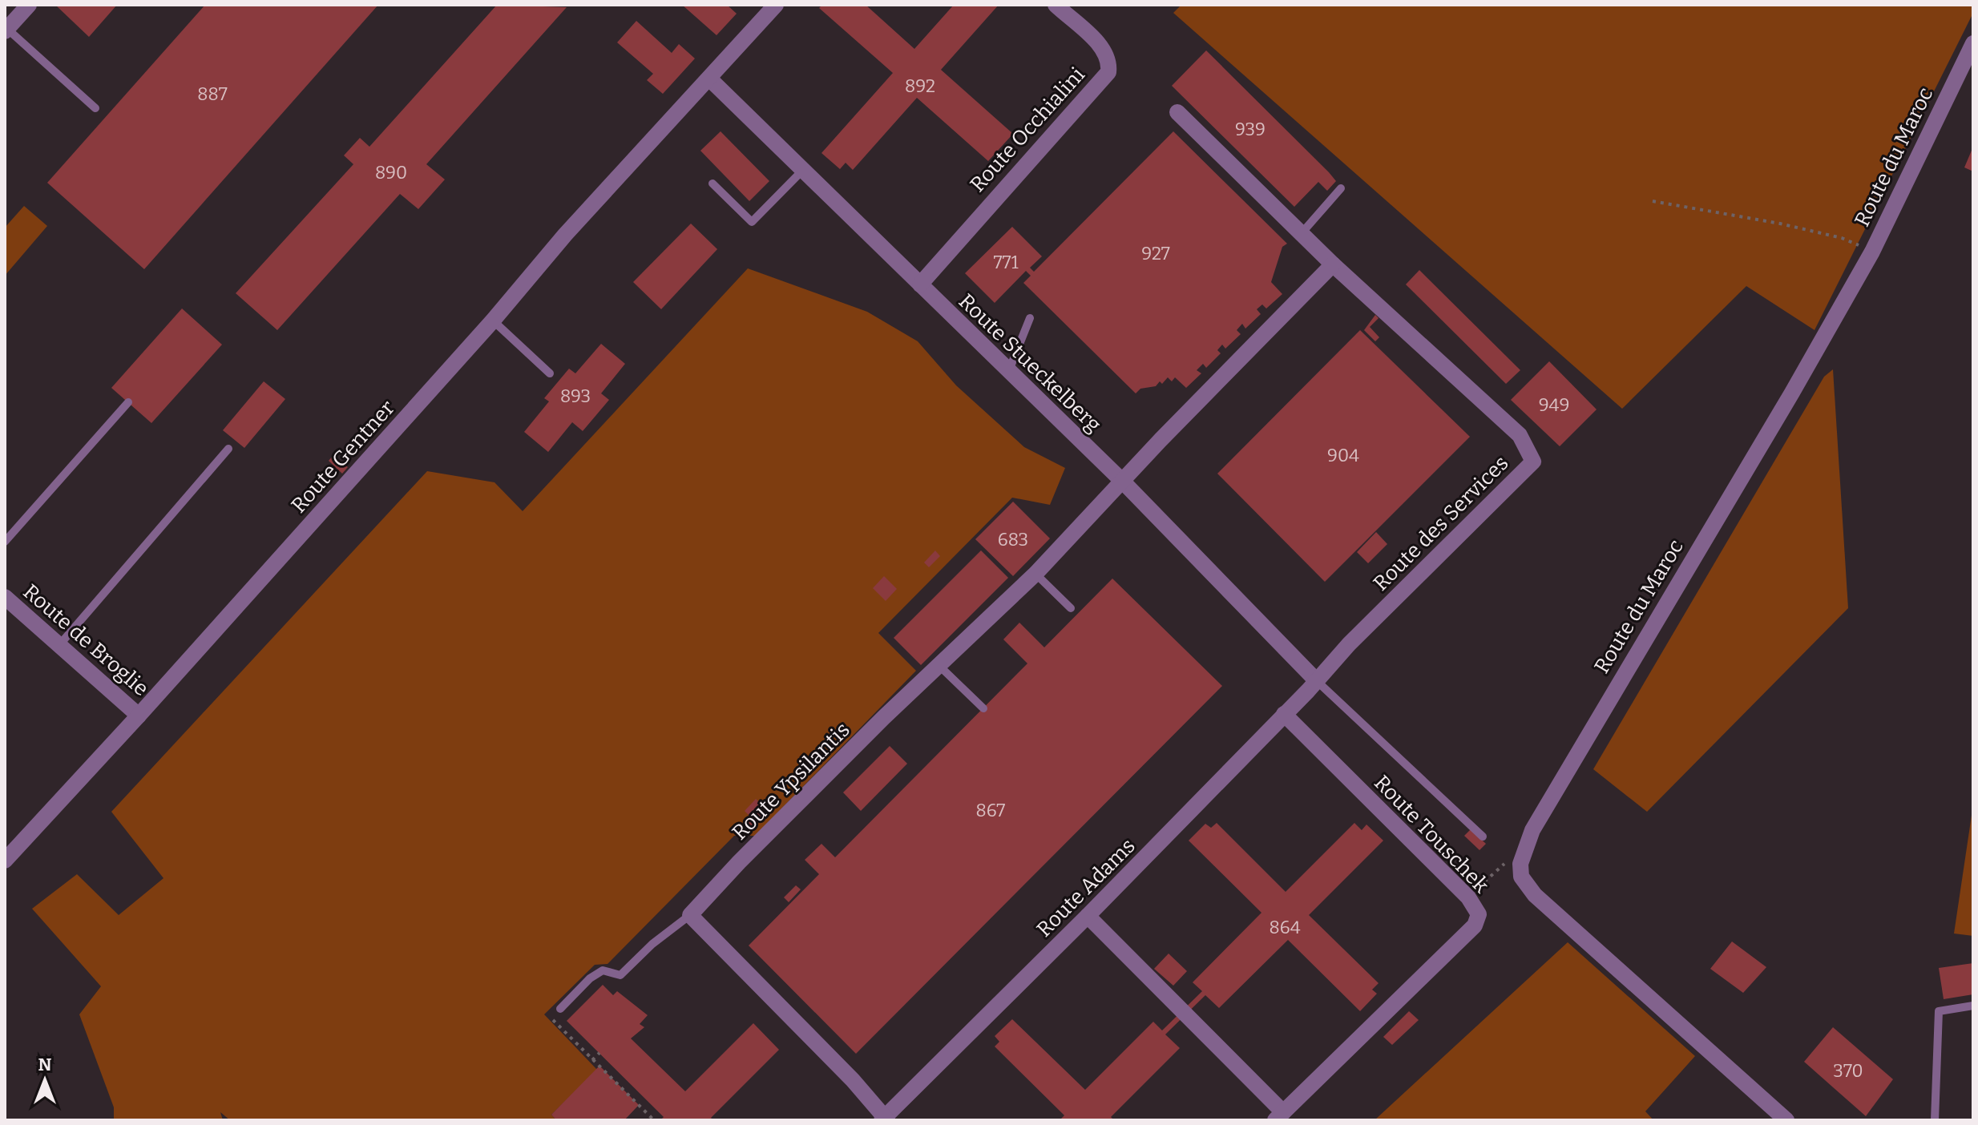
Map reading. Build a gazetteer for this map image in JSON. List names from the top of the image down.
{
  "streets": {
    "street": [
      "Route Occhialini",
      "Route du Maroc",
      "Route Stueckelberg",
      "Route Gentner",
      "Route des Services",
      "Route de Broglie",
      "Route Ypsilantis",
      "Route Touschek",
      "Route Adams"
    ]
  },
  "crossings": [
    ["Route Occhialini", "Route Stueckelberg"],
    ["Route Stueckelberg", "Route Gentner"],
    ["Route Stueckelberg", "Route des Services"],
    ["Route Stueckelberg", "Route Ypsilantis"],
    ["Route Stueckelberg", "Route Adams"],
    ["Route Gentner", "Route de Broglie"],
    ["Route des Services", "Route Adams"],
    ["Route Touschek", "Route Adams"]
  ],
  "house_numbers": [
    "892",
    "887",
    "939",
    "890",
    "927",
    "771",
    "893",
    "949",
    "904",
    "683",
    "867",
    "864",
    "370"
  ],
  "north": "top"
}
